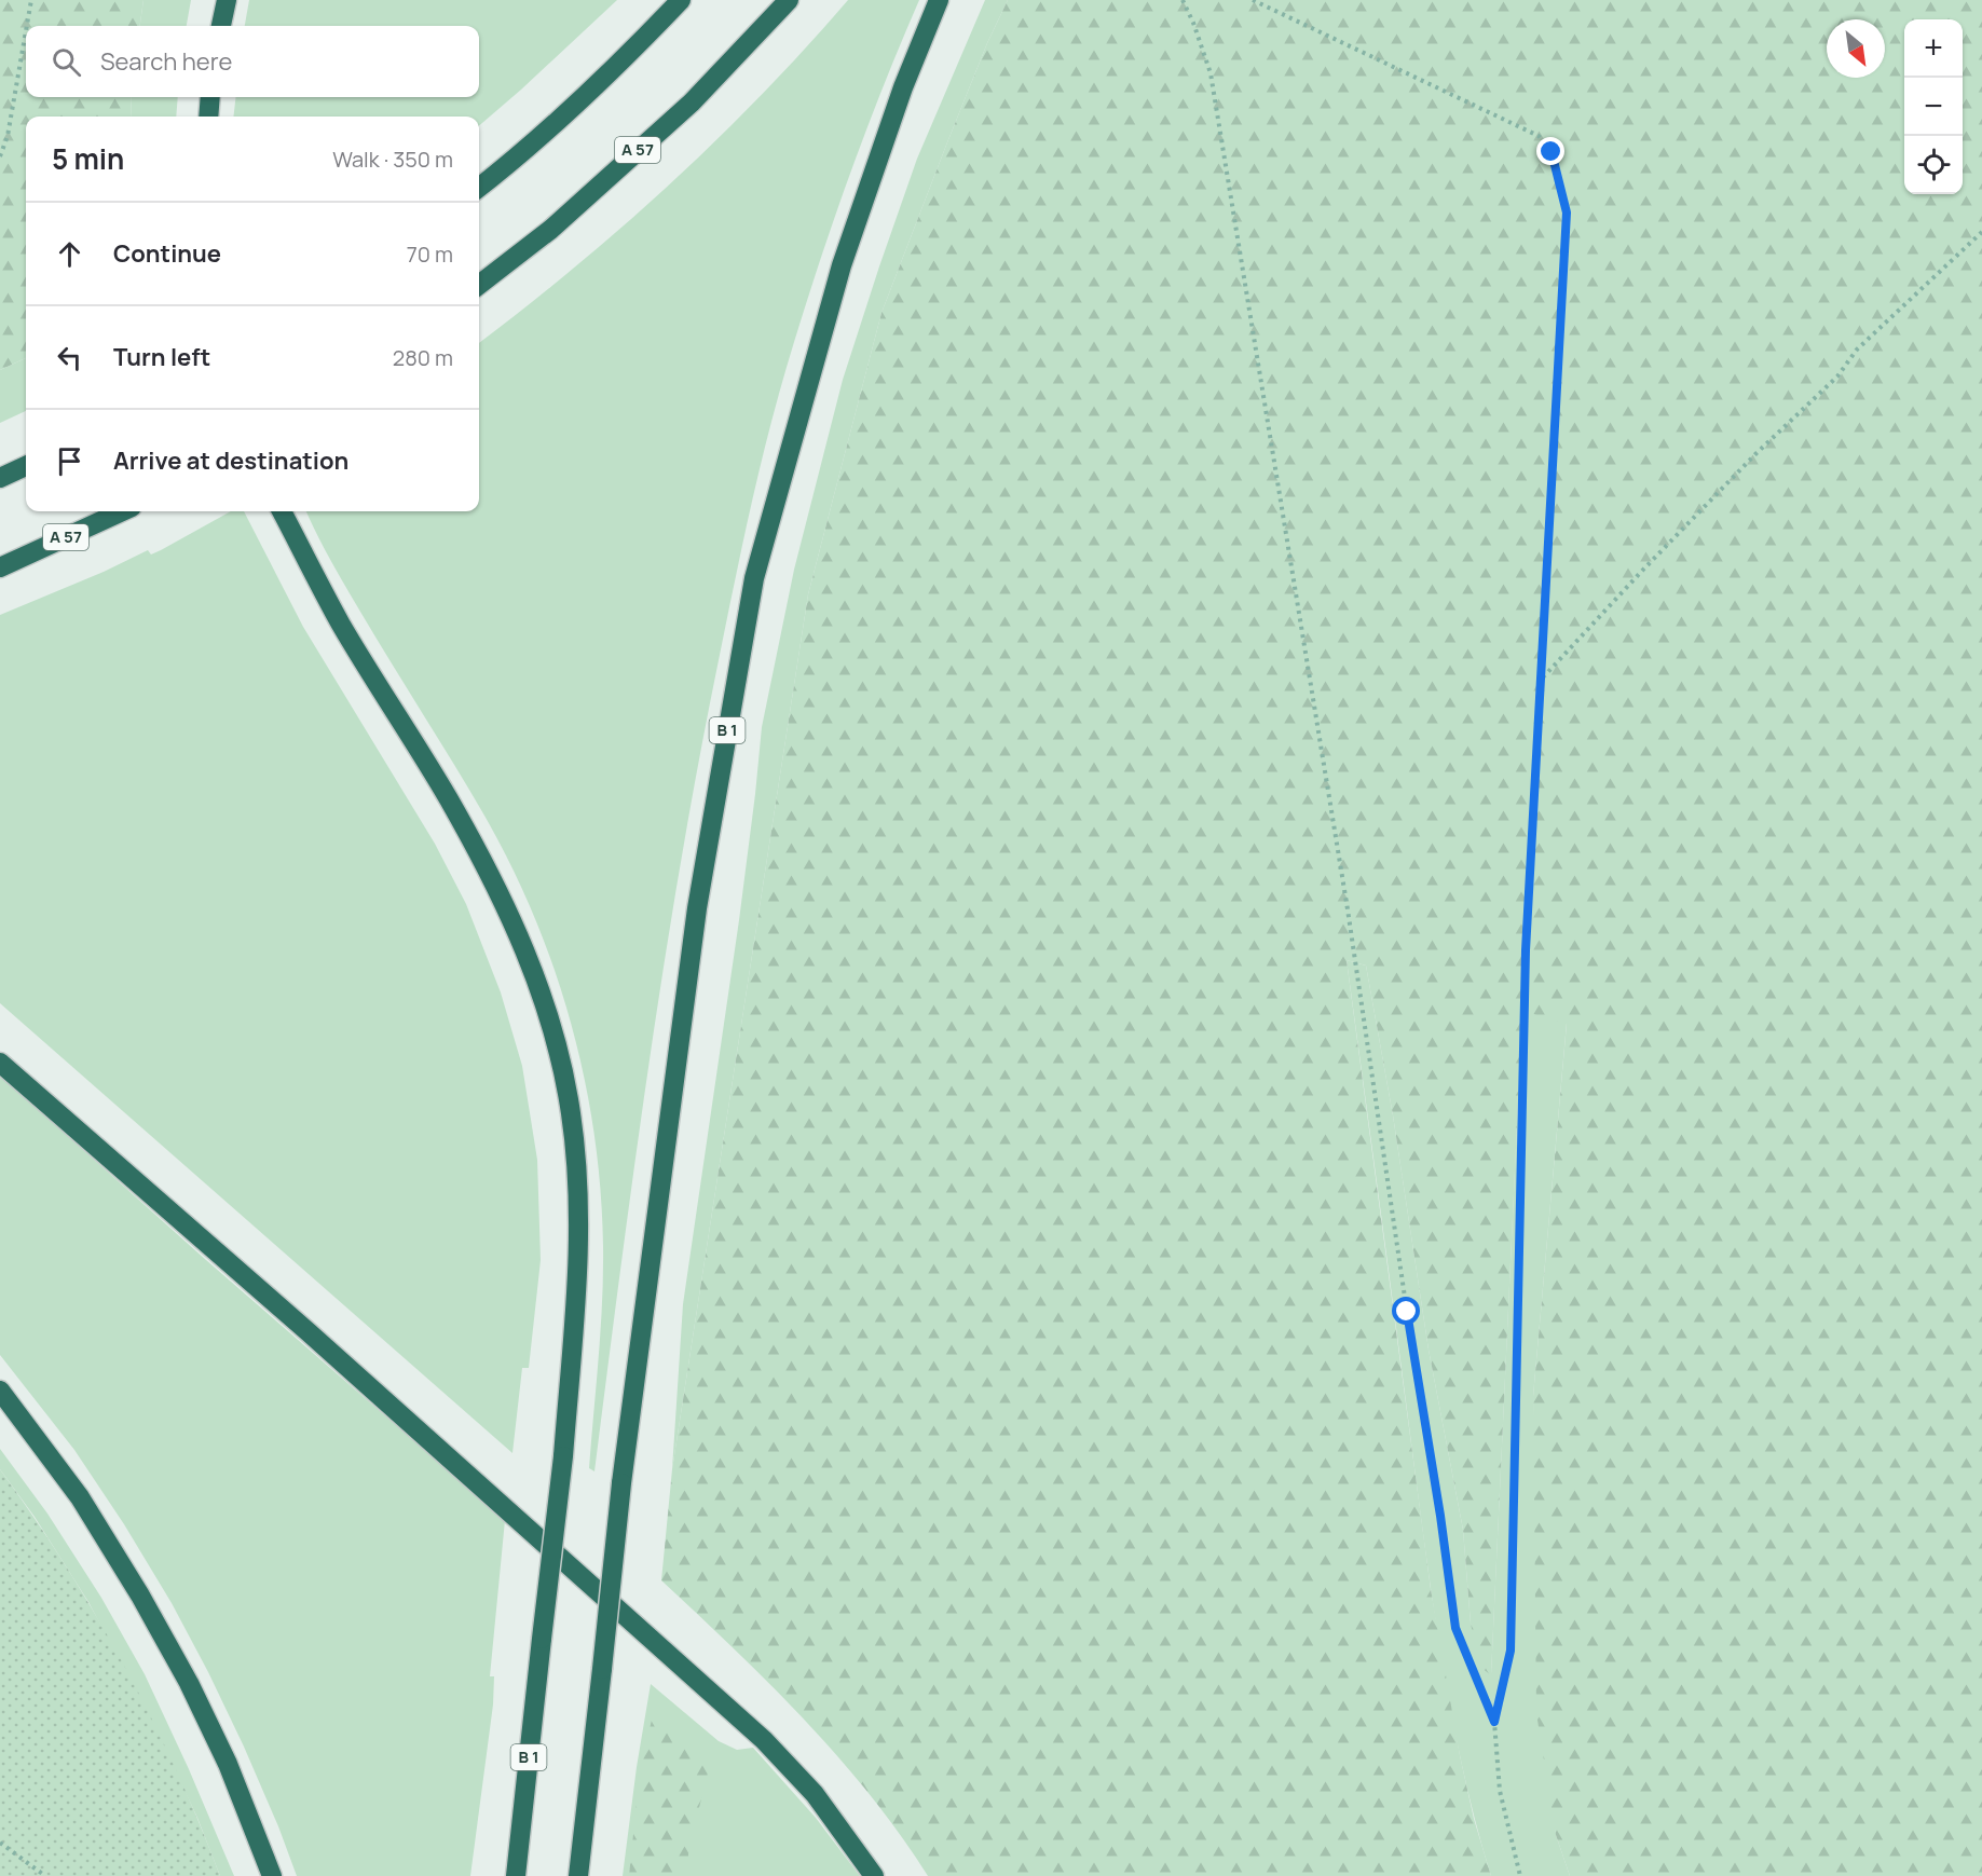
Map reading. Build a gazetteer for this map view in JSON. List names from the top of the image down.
{
  "streets": {
    "highway": ["A 57", "B 1"]
  },
  "north": "bottom right",
  "page": {
    "map_buttons": ["+", "−"],
    "search": "Search here",
    "heading": ["5 min", "Walk · 350 m"],
    "list": [
      ["Continue", "70 m"],
      ["Turn left", "280 m"],
      "Arrive at destination"
    ]
  }
}
